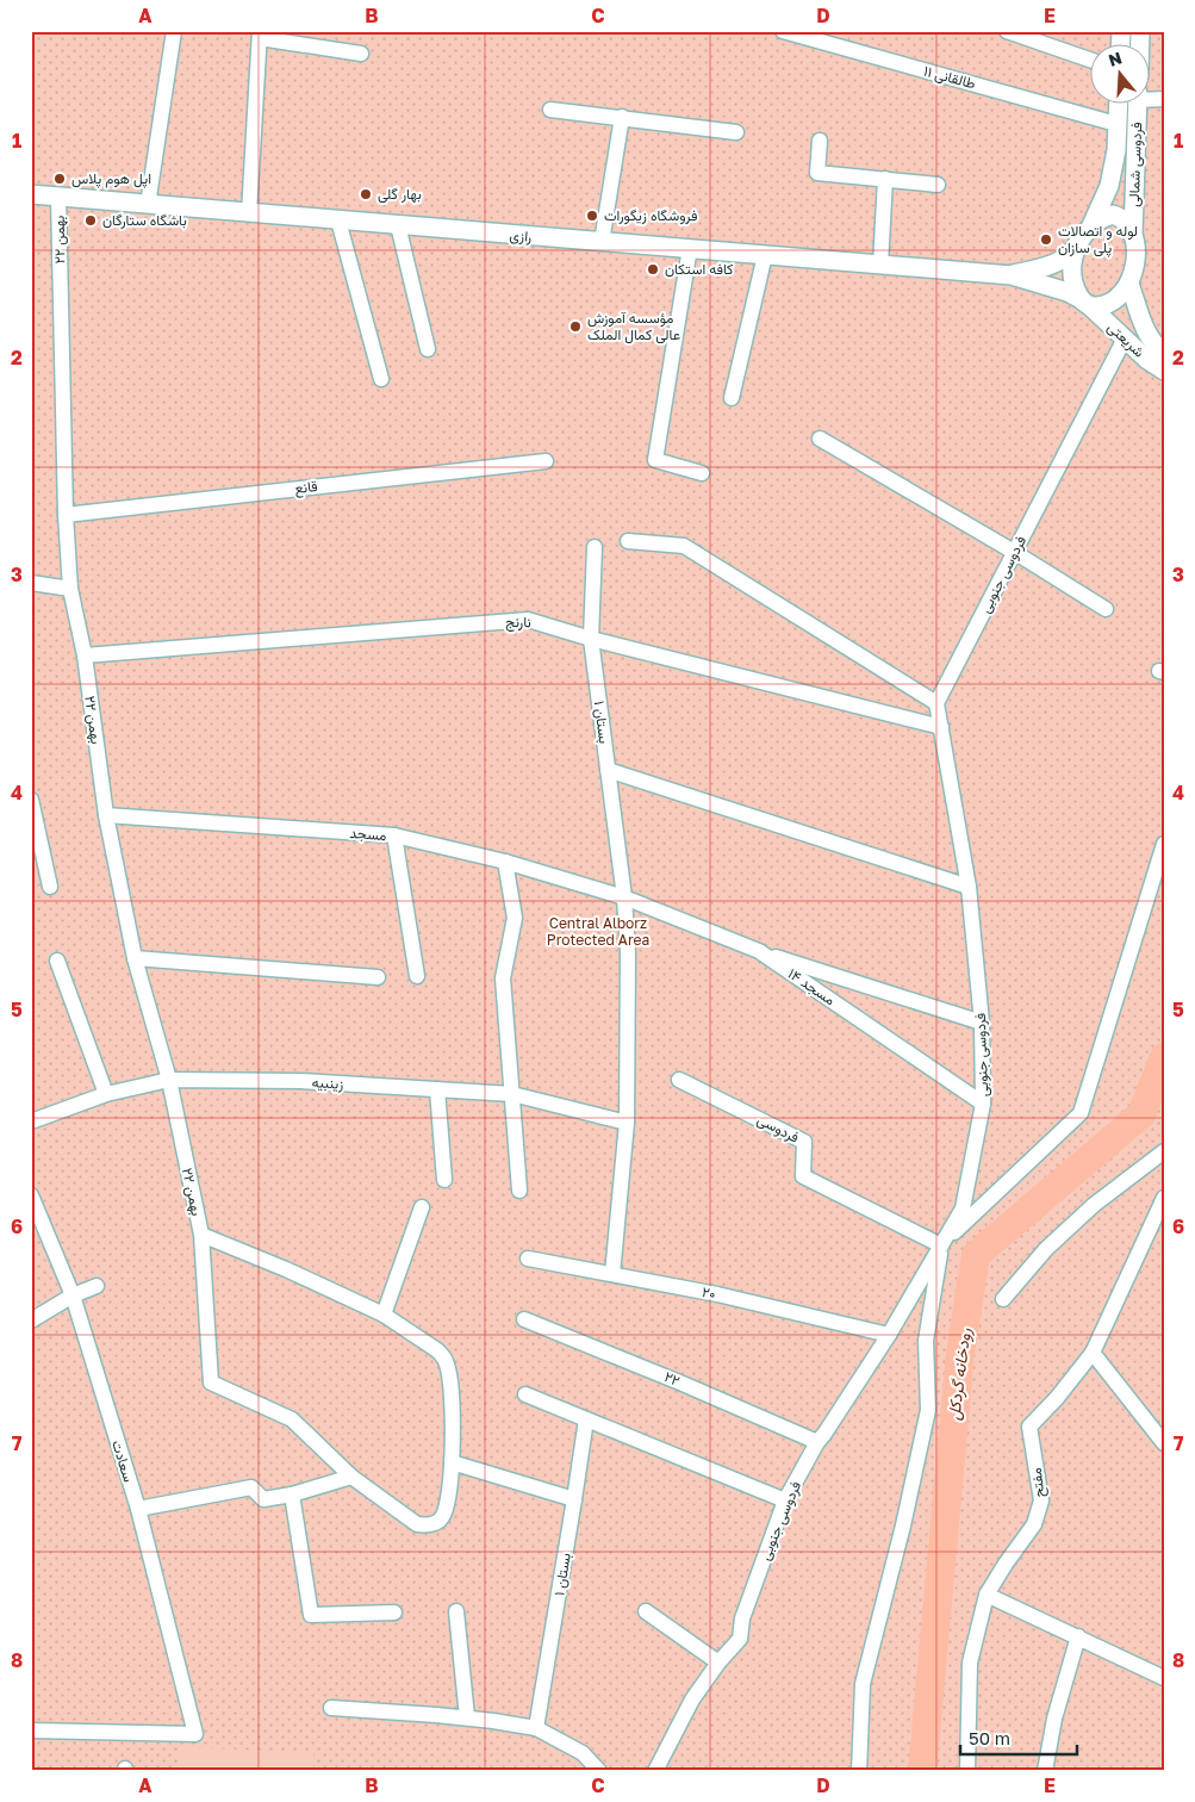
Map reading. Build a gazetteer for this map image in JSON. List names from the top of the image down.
{
  "streets": {
    "street": [
      "طالقانی ۱۱",
      "فردوسی شمالی",
      "رازی",
      "۲۲ بهمن",
      "شریعتی",
      "قانع",
      "فردوسی جنوبی",
      "نارنج",
      "بستان ۱",
      "مسجد",
      "مسجد ۱۴",
      "زینبیه",
      "فردوسی",
      "۲۰",
      "۲۲",
      "سعادت",
      "مفتح"
    ]
  },
  "crossings": [
    ["طالقانی ۱۱", "فردوسی شمالی"],
    ["فردوسی شمالی", "شریعتی"],
    ["رازی", "۲۲ بهمن"],
    ["۲۲ بهمن", "قانع"],
    ["۲۲ بهمن", "نارنج"],
    ["۲۲ بهمن", "مسجد"],
    ["۲۲ بهمن", "زینبیه"],
    ["شریعتی", "فردوسی جنوبی"],
    ["فردوسی جنوبی", "نارنج"],
    ["فردوسی جنوبی", "مسجد ۱۴"],
    ["فردوسی جنوبی", "فردوسی"],
    ["فردوسی جنوبی", "۲۰"],
    ["فردوسی جنوبی", "۲۲"],
    ["نارنج", "بستان ۱"],
    ["بستان ۱", "مسجد"],
    ["بستان ۱", "مسجد ۱۴"],
    ["بستان ۱", "زینبیه"],
    ["بستان ۱", "۲۰"],
    ["مسجد", "مسجد ۱۴"]
  ],
  "water": ["رودخانه گردکل"],
  "parks": ["Central Alborz Protected Area"],
  "places": [
    "اپل هوم پلاس",
    "بهار گلی",
    "فروشگاه زیگورات",
    "باشگاه ستارگان",
    "لوله و اتصالات پلی سازان",
    "کافه استکان",
    "مؤسسه آموزش عالی کمال الملک"
  ],
  "scale_bar": "50 m",
  "north": "top",
  "grid": {
    "columns": [
      "A",
      "B",
      "C",
      "D",
      "E"
    ],
    "rows": [
      "1",
      "2",
      "3",
      "4",
      "5",
      "6",
      "7",
      "8"
    ]
  }
}
